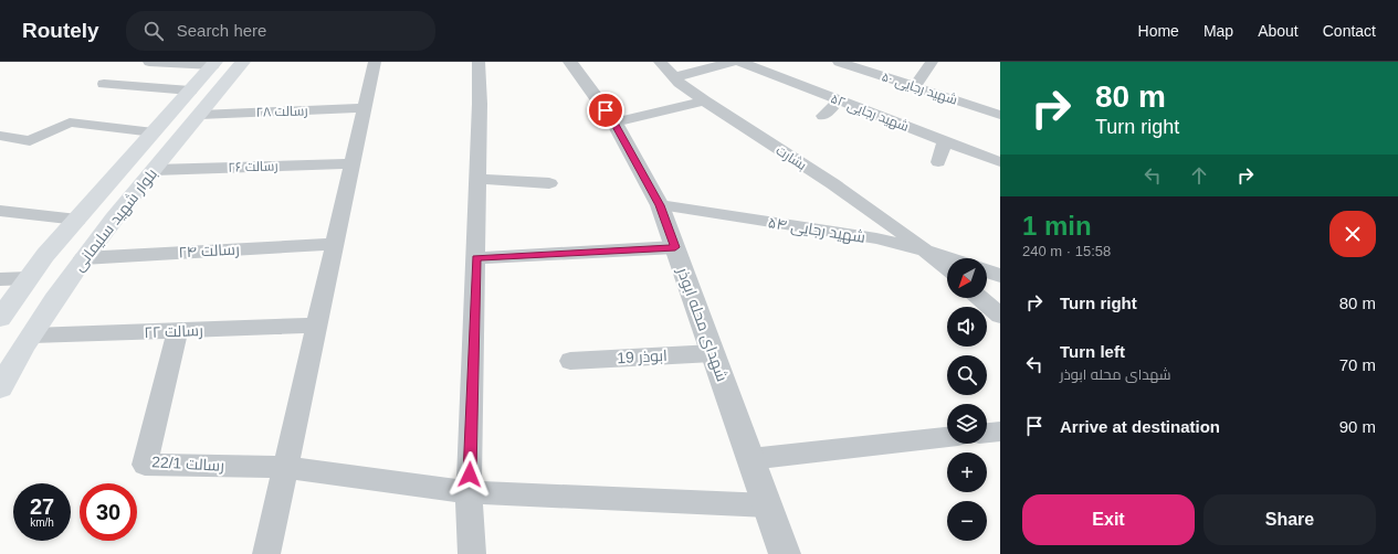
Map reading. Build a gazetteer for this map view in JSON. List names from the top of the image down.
{
  "streets": {
    "main road": ["بلوار شهید سلیمانی"],
    "street": [
      "شهید رجایی ۵۰",
      "رسالت ۲۸",
      "شهید رجایی ۵۲",
      "بشارت",
      "رسالت ۲۶",
      "شهید رجایی ۵۴",
      "رسالت ۲۴",
      "شهدای محله ابوذر",
      "رسالت ۲۲",
      "ابوذر 19",
      "رسالت 22/1"
    ]
  },
  "crossings": [
    ["رسالت ۲۸", "بلوار شهید سلیمانی"],
    ["بشارت", "شهید رجایی ۵۴"],
    ["رسالت ۲۶", "بلوار شهید سلیمانی"],
    ["بلوار شهید سلیمانی", "رسالت ۲۴"],
    ["بلوار شهید سلیمانی", "رسالت ۲۲"],
    ["شهید رجایی ۵۴", "شهدای محله ابوذر"],
    ["شهدای محله ابوذر", "ابوذر 19"],
    ["رسالت ۲۲", "رسالت 22/1"]
  ],
  "north": "bottom left",
  "page": {
    "header": "Routely",
    "search": "Search here",
    "nav": [
      "Home",
      "Map",
      "About",
      "Contact"
    ],
    "turn": ["80 m", "Turn right"],
    "heading": ["1 min", "240 m · 15:58"],
    "map_buttons": ["+", "−"],
    "list": [
      {
        "name": "Turn right",
        "value": "80 m"
      },
      {
        "name": "Turn left",
        "note": "شهدای محله ابوذر",
        "value": "70 m"
      },
      {
        "name": "Arrive at destination",
        "value": "90 m"
      }
    ],
    "speed": "27 km/h",
    "limit": "30",
    "buttons": ["Exit", "Share"]
  }
}
